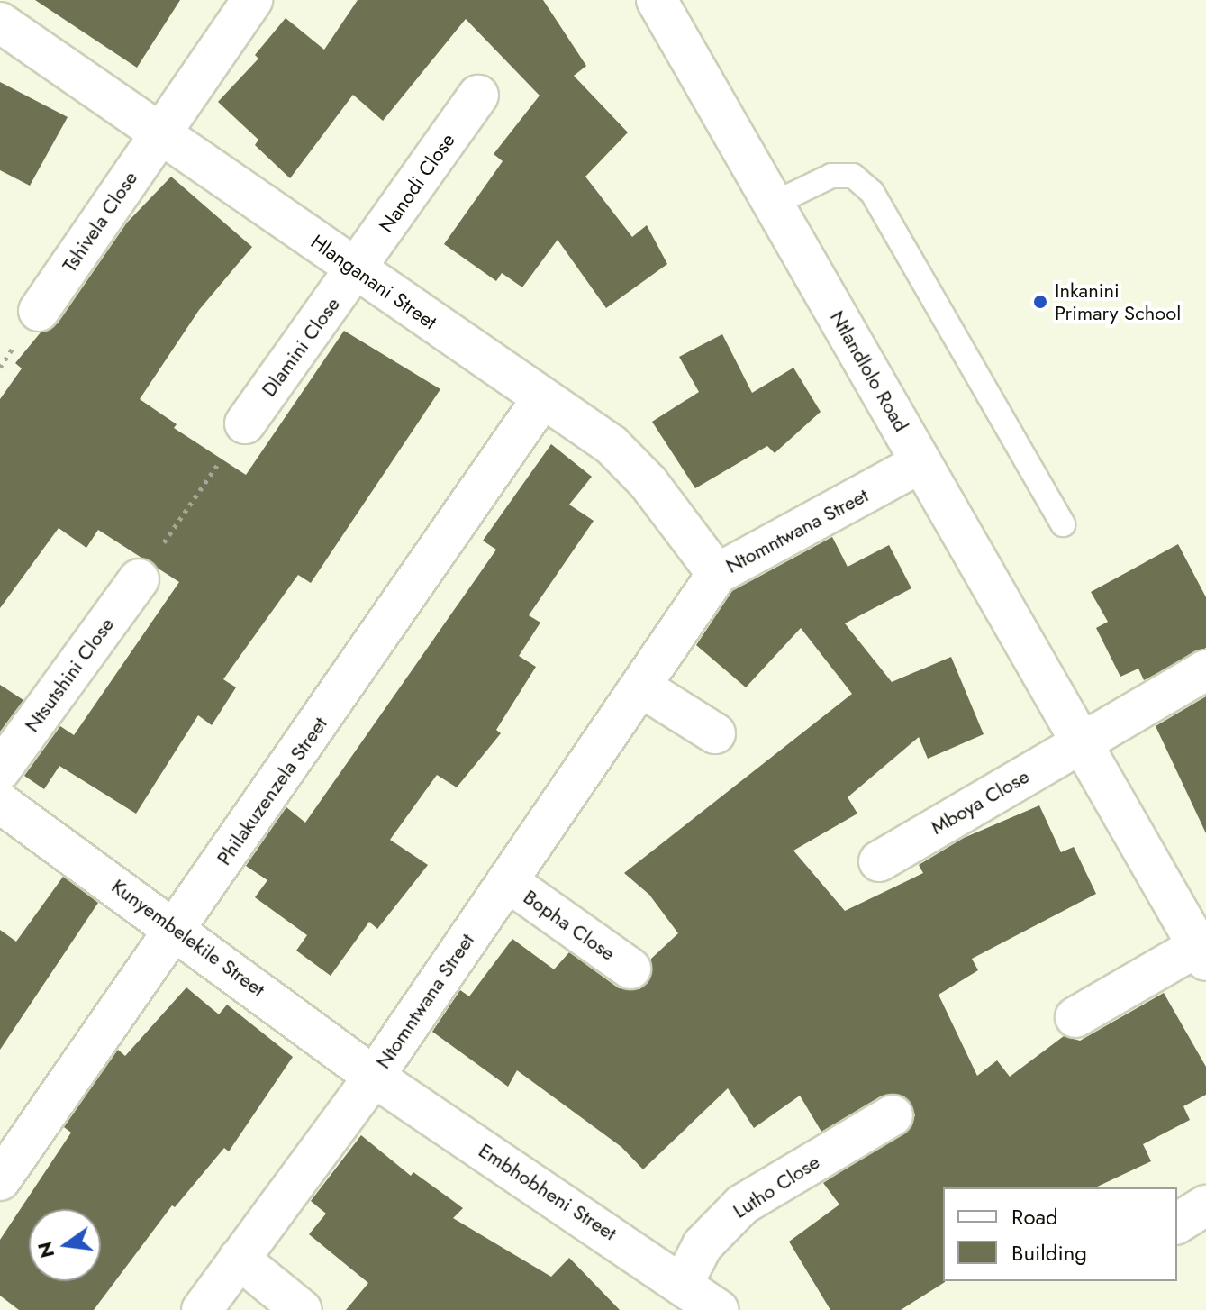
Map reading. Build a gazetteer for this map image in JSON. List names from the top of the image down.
{
  "streets": {
    "street": [
      "Nanodi Close",
      "Tshivela Close",
      "Hlanganani Street",
      "Dlamini Close",
      "Ntlandlolo Road",
      "Ntomntwana Street",
      "Ntsutshini Close",
      "Philakuzenzela Street",
      "Mboya Close",
      "Bopha Close",
      "Kunyembelekile Street",
      "Lutho Close",
      "Embhobheni Street"
    ]
  },
  "crossings": [
    ["Nanodi Close", "Hlanganani Street"],
    ["Nanodi Close", "Dlamini Close"],
    ["Tshivela Close", "Hlanganani Street"],
    ["Hlanganani Street", "Dlamini Close"],
    ["Hlanganani Street", "Ntomntwana Street"],
    ["Hlanganani Street", "Philakuzenzela Street"],
    ["Ntlandlolo Road", "Ntomntwana Street"],
    ["Ntlandlolo Road", "Mboya Close"],
    ["Ntomntwana Street", "Bopha Close"],
    ["Ntomntwana Street", "Kunyembelekile Street"],
    ["Ntomntwana Street", "Embhobheni Street"],
    ["Philakuzenzela Street", "Kunyembelekile Street"],
    ["Kunyembelekile Street", "Embhobheni Street"],
    ["Lutho Close", "Embhobheni Street"]
  ],
  "places": ["Inkanini Primary School"],
  "legend": ["Road", "Building"],
  "north": "left"
}
